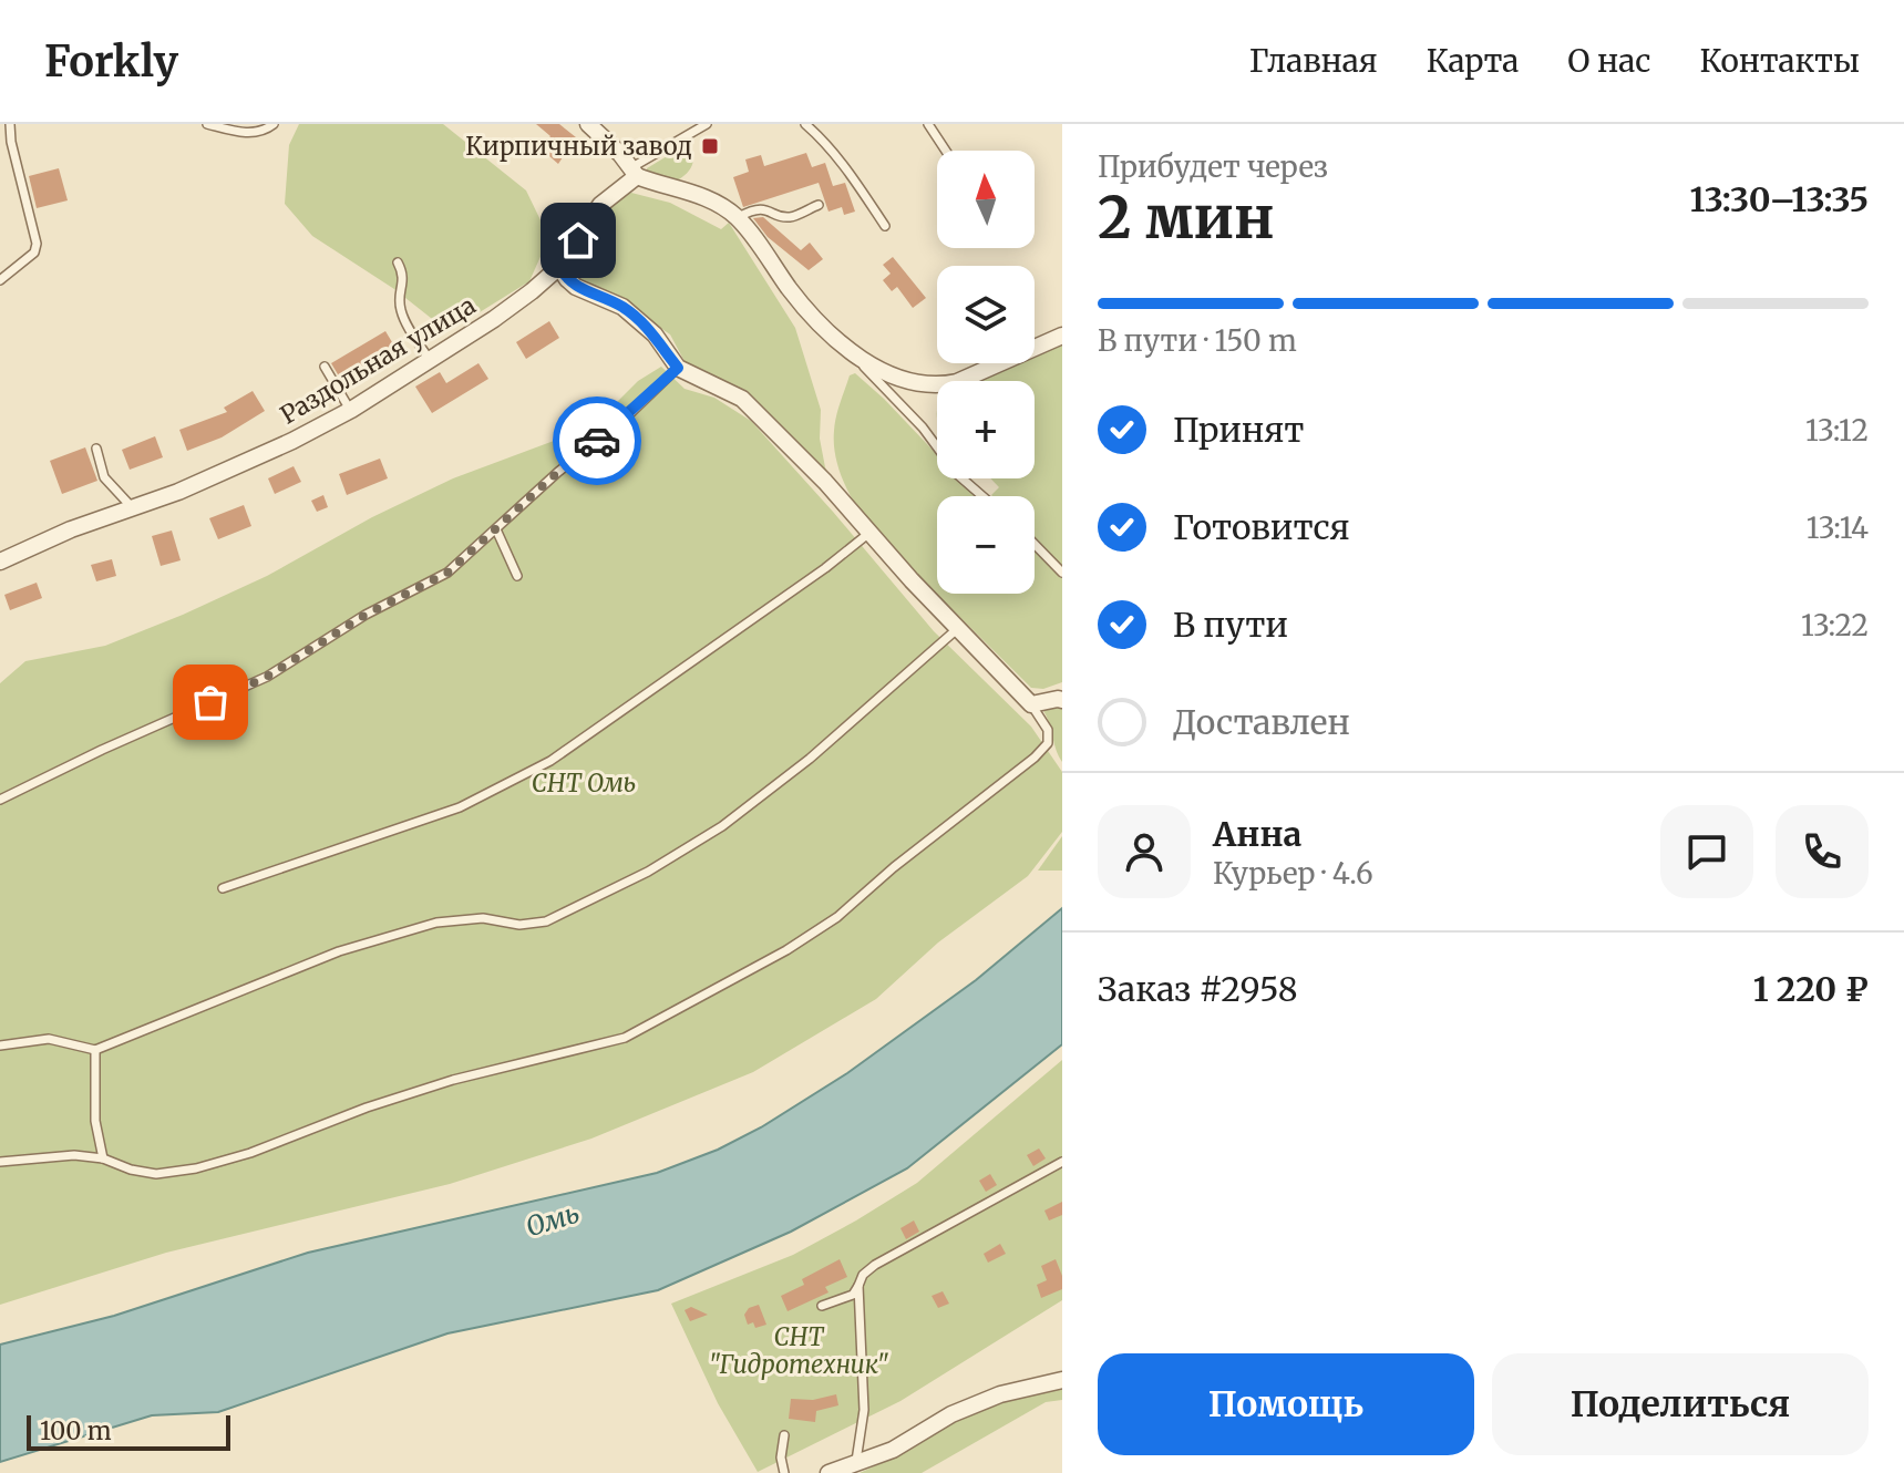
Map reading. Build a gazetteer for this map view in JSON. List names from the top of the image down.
{
  "streets": {
    "street": ["Раздольная улица"]
  },
  "water": ["Омь"],
  "parks": ["СНТ Омь", "СНТ \"Гидротехник\""],
  "places": {
    "transit": ["Кирпичный завод"]
  },
  "scale_bar": "100 m",
  "north": "top",
  "page": {
    "header": "Forkly",
    "nav": [
      "Главная",
      "Карта",
      "О нас",
      "Контакты"
    ],
    "heading": ["2 мин", "Прибудет через", "13:30–13:35"],
    "panel": [
      "Анна",
      "Курьер · 4.6",
      "Заказ #2958",
      "1 220 ₽"
    ],
    "map_buttons": ["+", "−"],
    "bar": "В пути · 150 m",
    "list": [
      ["Принят", "13:12"],
      ["Готовится", "13:14"],
      ["В пути", "13:22"],
      "Доставлен"
    ],
    "buttons": ["Помощь", "Поделиться"],
    "scale": "100 m"
  }
}
